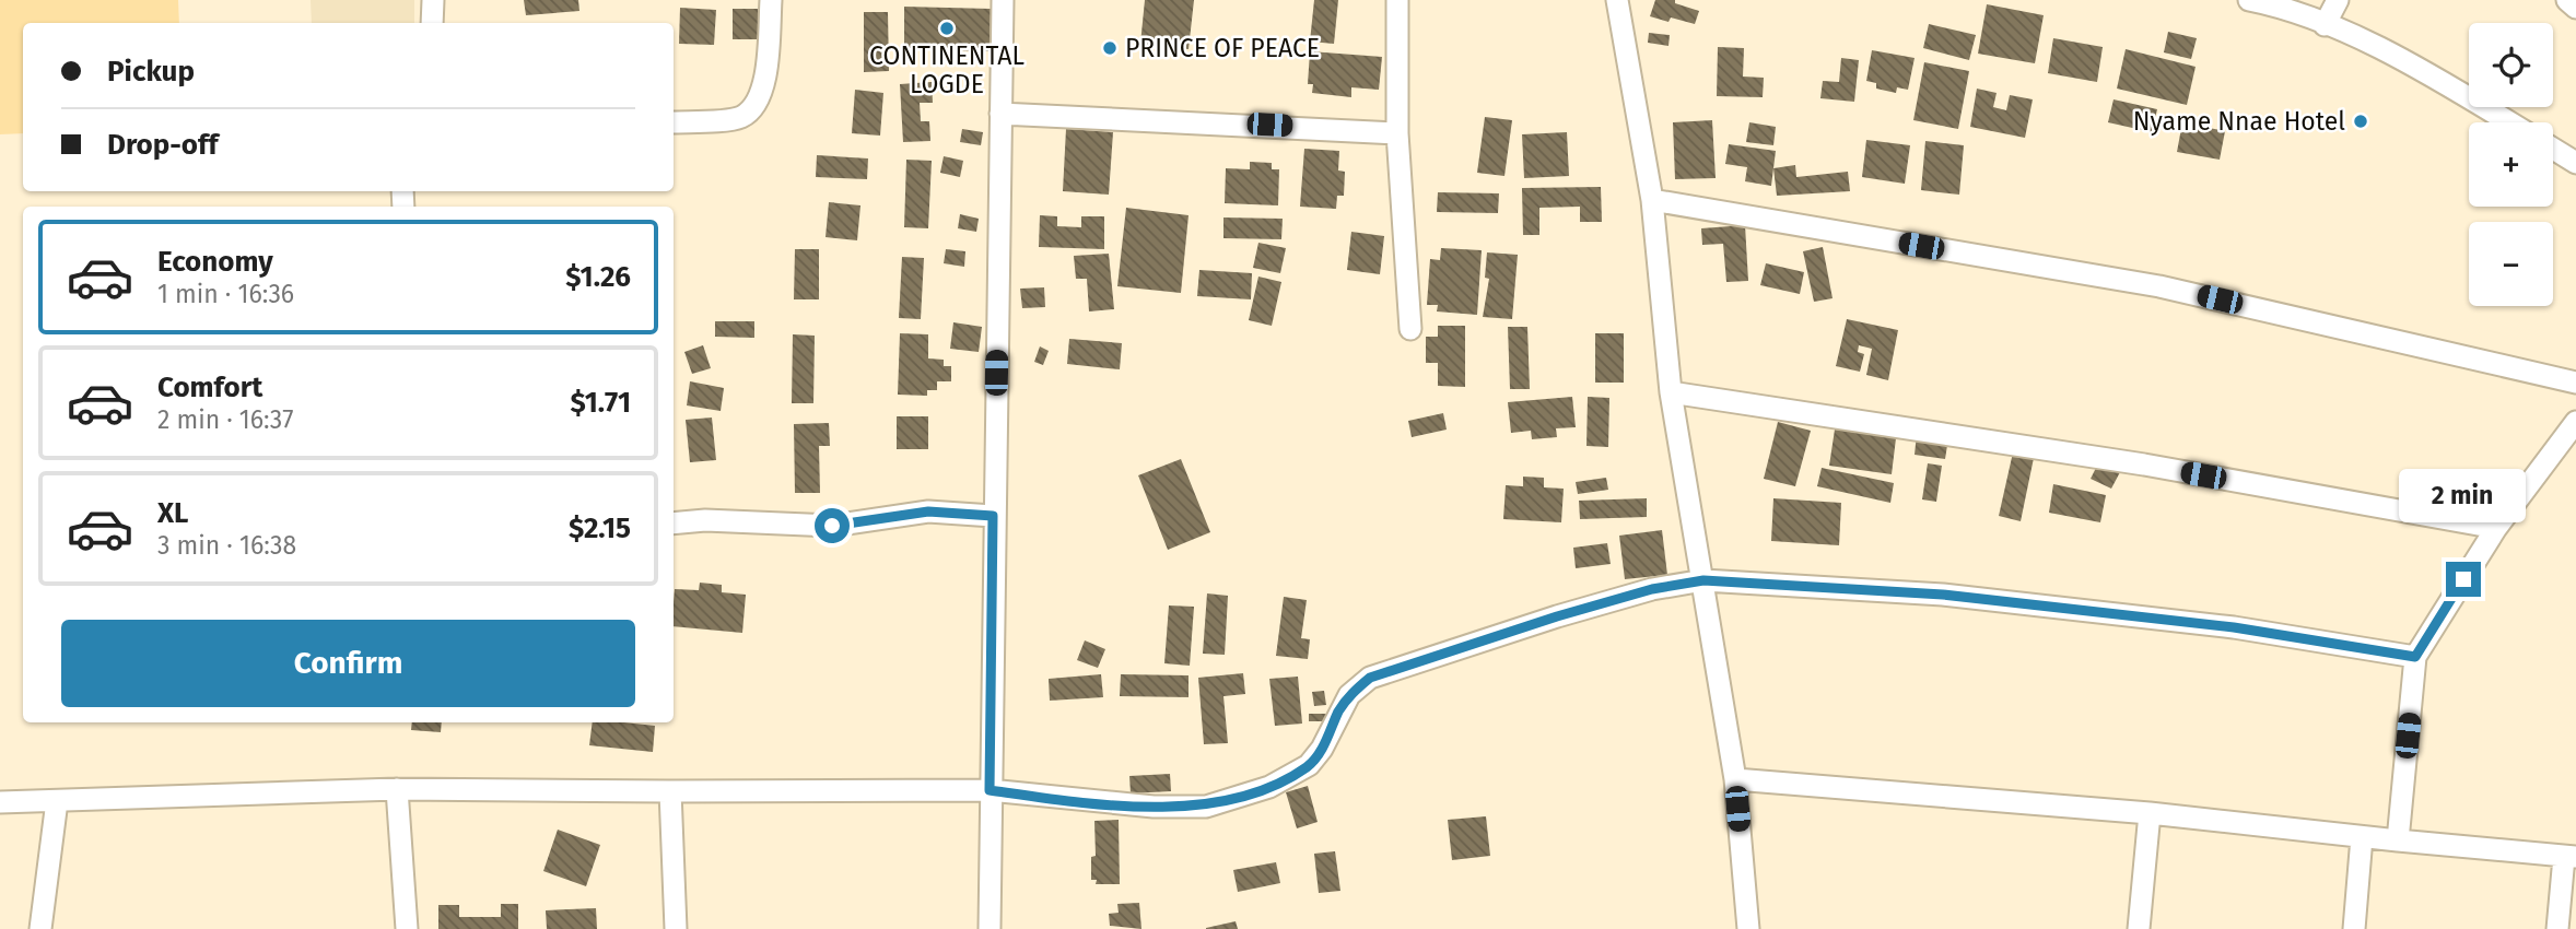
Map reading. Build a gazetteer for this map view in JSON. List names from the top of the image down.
{
  "places": ["CONTINENTAL LOGDE", "PRINCE OF PEACE", "Nyame Nnae Hotel"],
  "page": {
    "map_buttons": ["+", "−"],
    "banner": ["Pickup", "Drop-off"],
    "list": [
      {
        "name": "Economy",
        "note": "1 min · 16:36",
        "value": "$1.26"
      },
      {
        "name": "Comfort",
        "note": "2 min · 16:37",
        "value": "$1.71"
      },
      {
        "name": "XL",
        "note": "3 min · 16:38",
        "value": "$2.15"
      }
    ],
    "bubble": "2 min",
    "buttons": "Confirm"
  }
}
